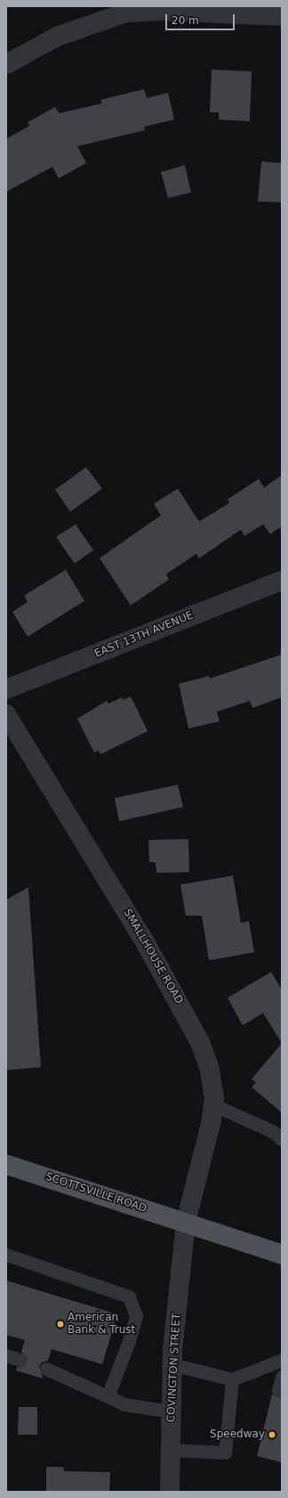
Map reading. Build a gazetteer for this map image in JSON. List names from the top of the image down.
{
  "streets": {
    "main road": ["SCOTTSVILLE ROAD"],
    "street": ["EAST 13TH AVENUE", "SMALLHOUSE ROAD", "COVINGTON STREET"]
  },
  "crossings": [
    ["SMALLHOUSE ROAD", "SCOTTSVILLE ROAD"],
    ["SMALLHOUSE ROAD", "COVINGTON STREET"],
    ["SCOTTSVILLE ROAD", "COVINGTON STREET"]
  ],
  "places": ["American Bank & Trust", "Speedway"],
  "scale_bar": "20 m"
}
